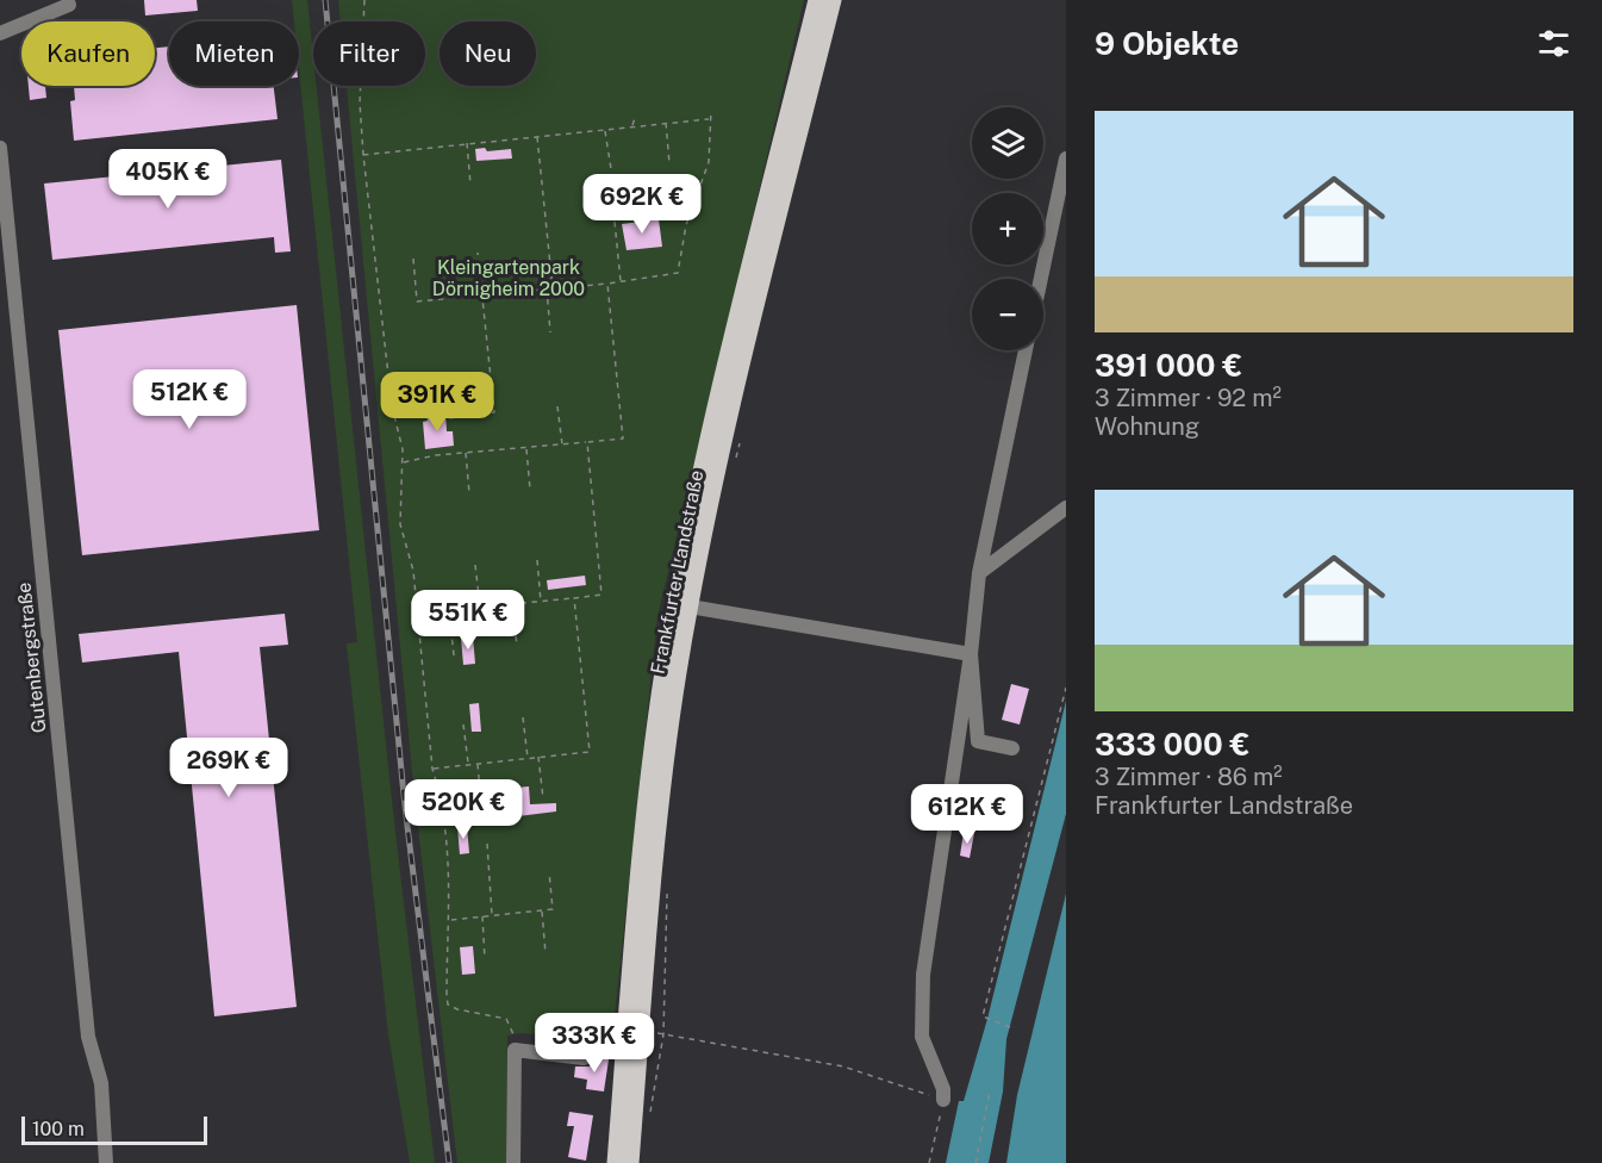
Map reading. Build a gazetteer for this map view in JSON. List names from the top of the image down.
{
  "streets": {
    "main road": ["Frankfurter Landstraße"],
    "street": ["Gutenbergstraße"]
  },
  "parks": ["Kleingartenpark Dörnigheim 2000"],
  "scale_bar": "100 m",
  "page": {
    "heading": "9 Objekte",
    "chip": [
      "Kaufen",
      "Mieten",
      "Filter",
      "Neu"
    ],
    "list": [
      {
        "name": "391 000 €",
        "note": "3 Zimmer · 92 m² · Wohnung"
      },
      {
        "name": "333 000 €",
        "note": "3 Zimmer · 86 m² · Frankfurter Landstraße"
      }
    ],
    "map_buttons": ["+", "−"],
    "price": [
      "405K €",
      "692K €",
      "512K €",
      "391K €",
      "551K €",
      "269K €",
      "520K €",
      "612K €",
      "333K €"
    ],
    "scale": "100 m"
  }
}
